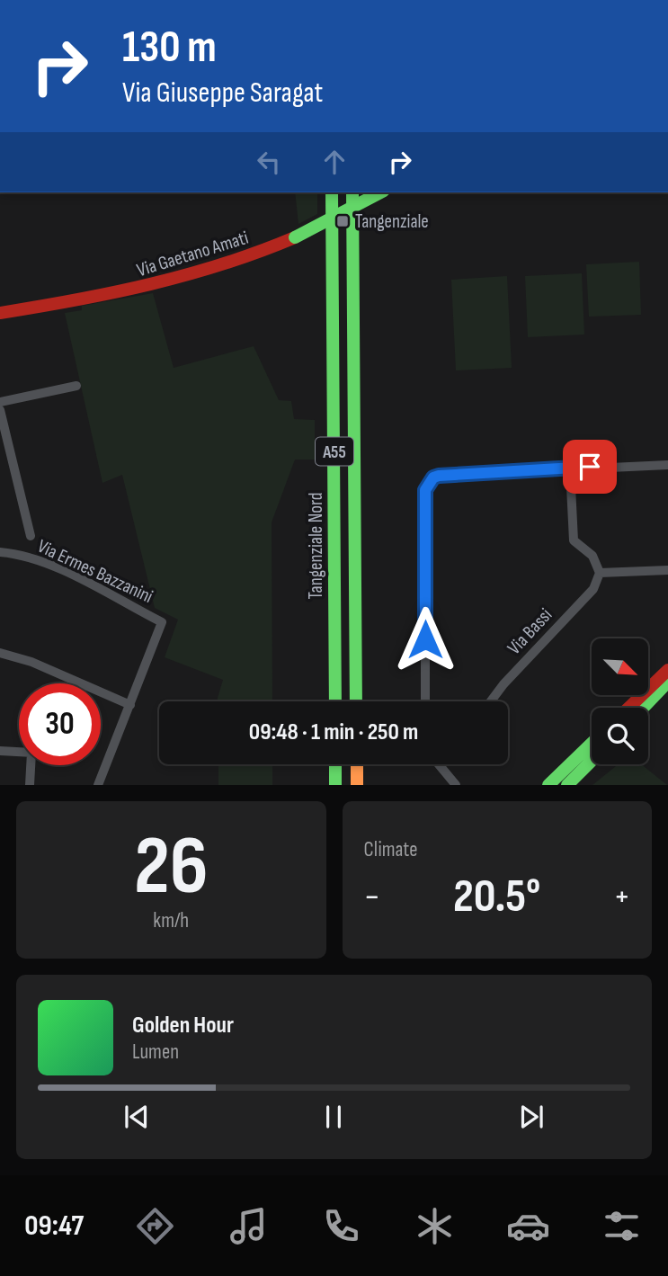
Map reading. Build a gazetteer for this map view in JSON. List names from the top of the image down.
{
  "streets": {
    "main road": ["Via Gaetano Amati", "A55", "Tangenziale Nord"],
    "street": ["Via Ermes Bazzanini", "Via Bassi"]
  },
  "places": {
    "transit": ["Tangenziale"]
  },
  "north": "bottom right",
  "page": {
    "turn": ["130 m", "Via Giuseppe Saragat"],
    "limit": "30",
    "trip": "09:48 · 1 min · 250 m",
    "tile": [
      ["26", "km/h"],
      "Climate"
    ],
    "heat": ["−", "20.5°", "+"],
    "song": ["Golden Hour", "Lumen"],
    "tabs": "09:47"
  }
}
